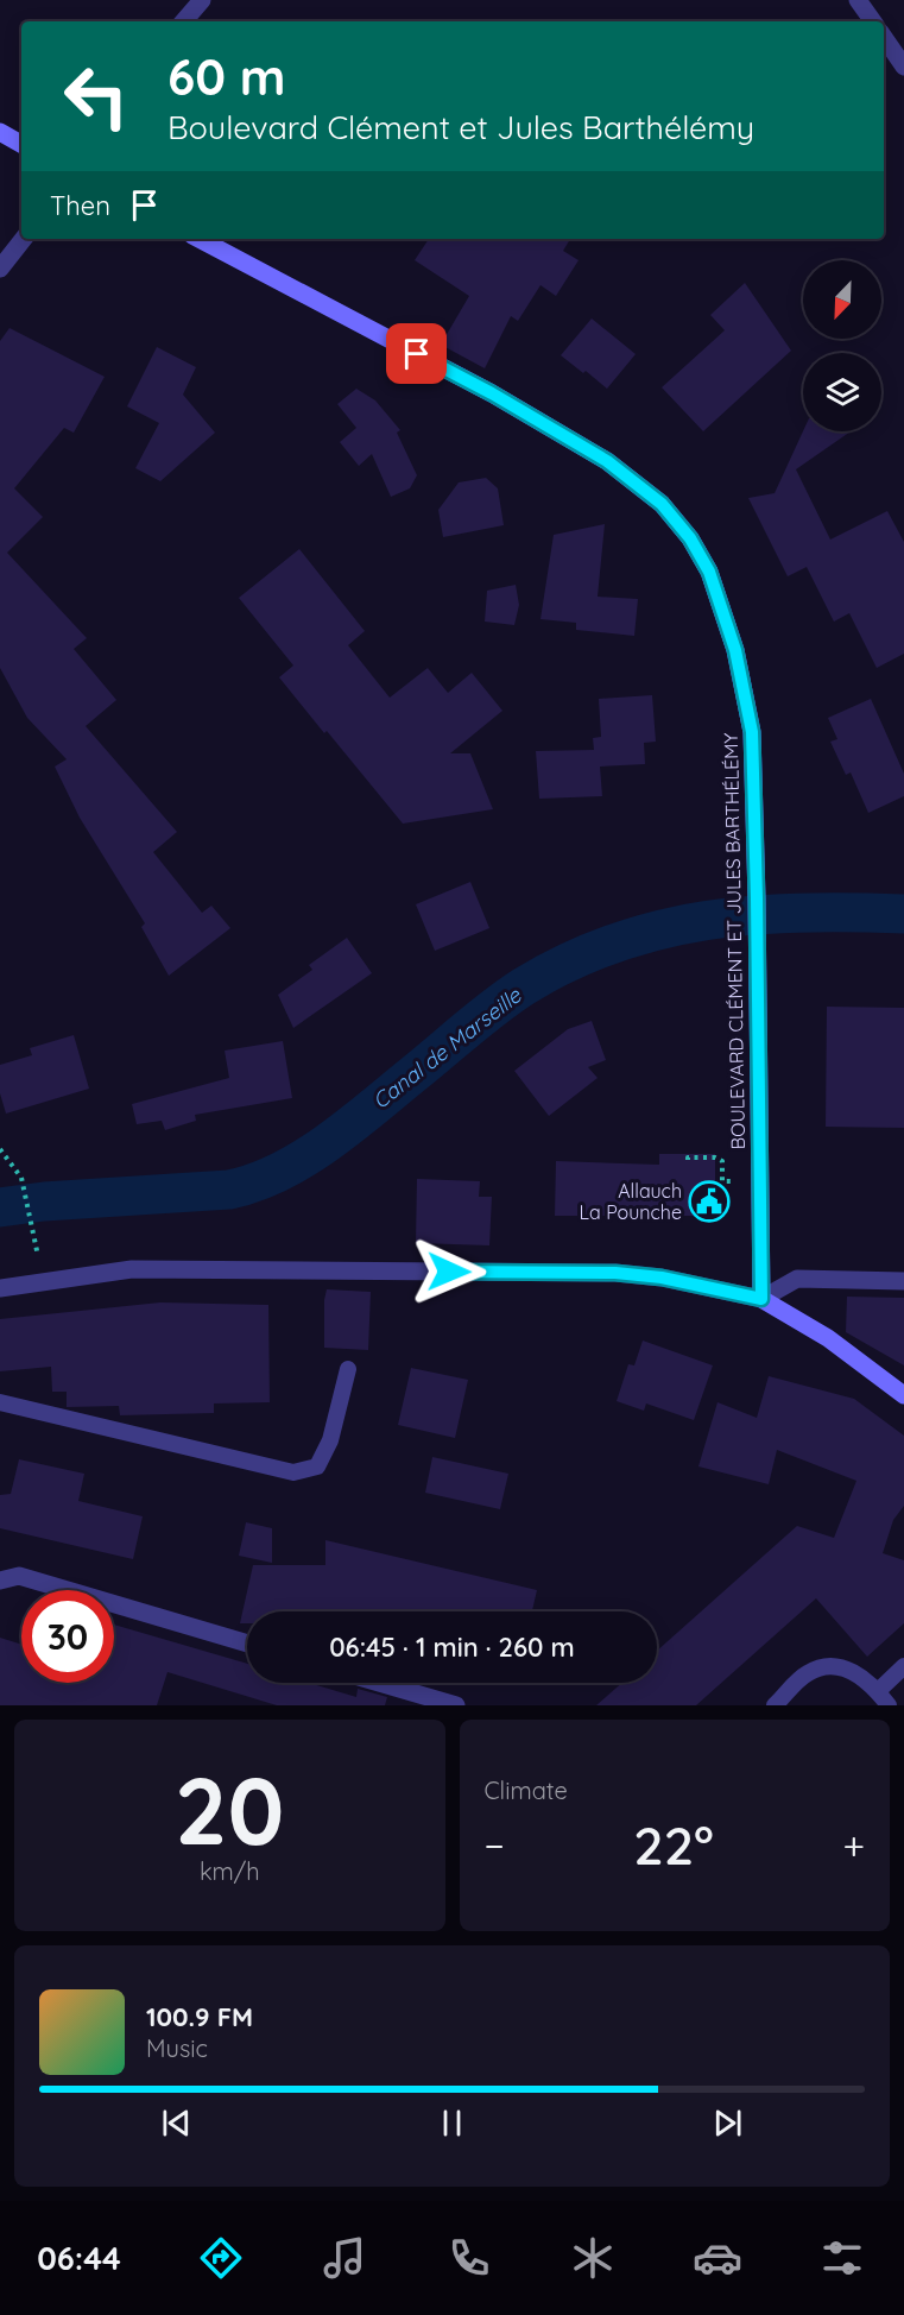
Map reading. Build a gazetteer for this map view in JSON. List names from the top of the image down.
{
  "streets": {
    "street": ["BOULEVARD CLÉMENT ET JULES BARTHÉLÉMY"]
  },
  "water": ["Canal de Marseille"],
  "places": {
    "public building": ["Allauch La Pounche"]
  },
  "north": "bottom left",
  "page": {
    "turn": ["60 m", "Boulevard Clément et Jules Barthélémy"],
    "then": "Then",
    "limit": "30",
    "trip": "06:45 · 1 min · 260 m",
    "tile": [
      ["20", "km/h"],
      "Climate"
    ],
    "heat": ["−", "22°", "+"],
    "song": ["100.9 FM", "Music"],
    "tabs": "06:44"
  }
}
